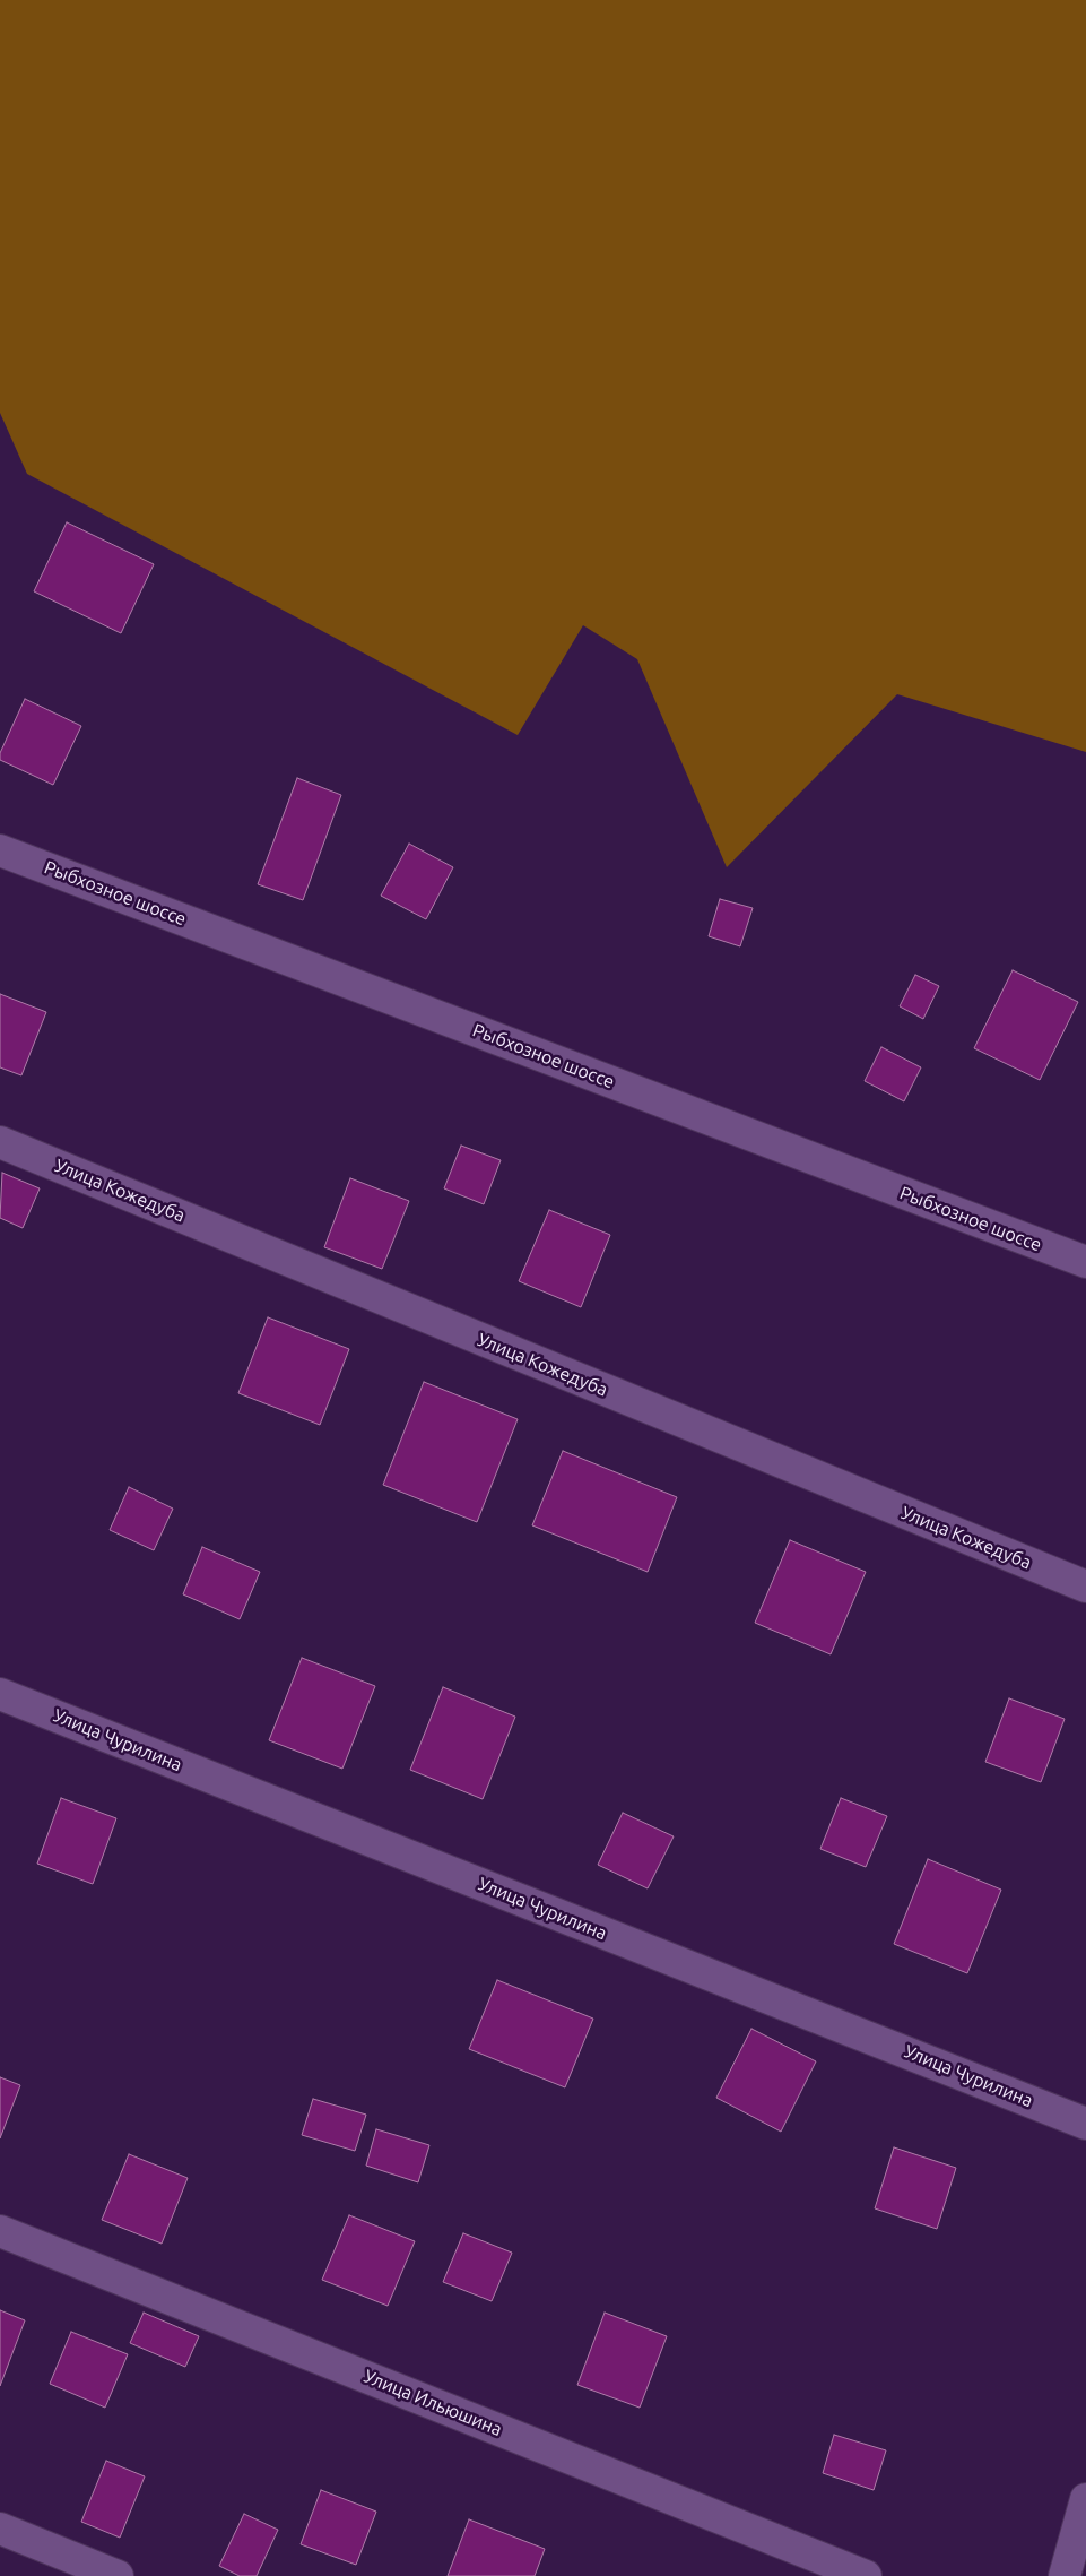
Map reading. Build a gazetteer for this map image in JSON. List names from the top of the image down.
{
  "streets": {
    "street": [
      "Рыбхозное шоссе",
      "Улица Кожедуба",
      "Улица Чурилина",
      "Улица Ильюшина"
    ]
  }
}
